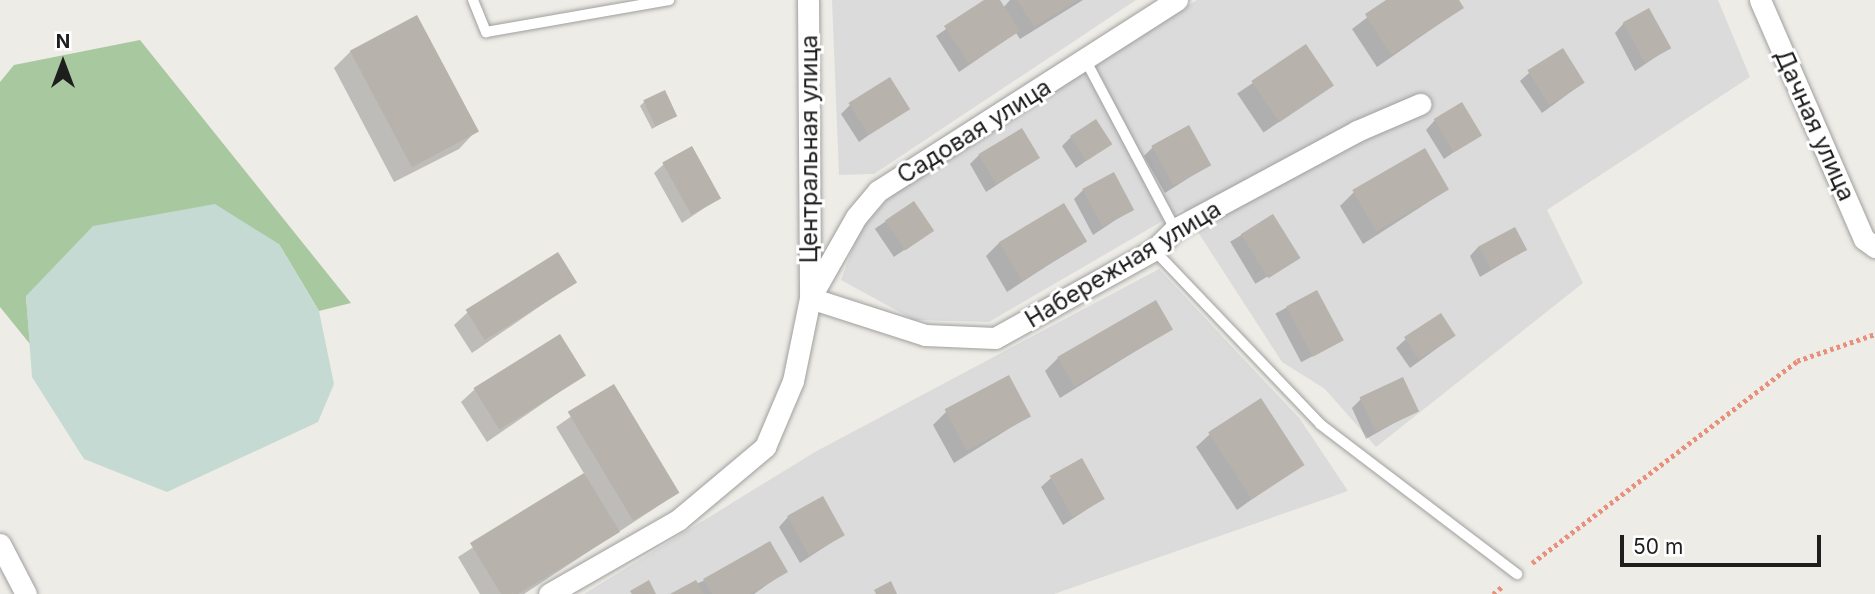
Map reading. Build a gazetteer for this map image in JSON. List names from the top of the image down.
{
  "streets": {
    "street": [
      "Дачная улица",
      "Садовая улица",
      "Центральная улица",
      "Набережная улица"
    ]
  },
  "crossings": [
    ["Садовая улица", "Центральная улица"],
    ["Садовая улица", "Набережная улица"],
    ["Центральная улица", "Набережная улица"]
  ],
  "scale_bar": "50 m",
  "north": "top"
}
